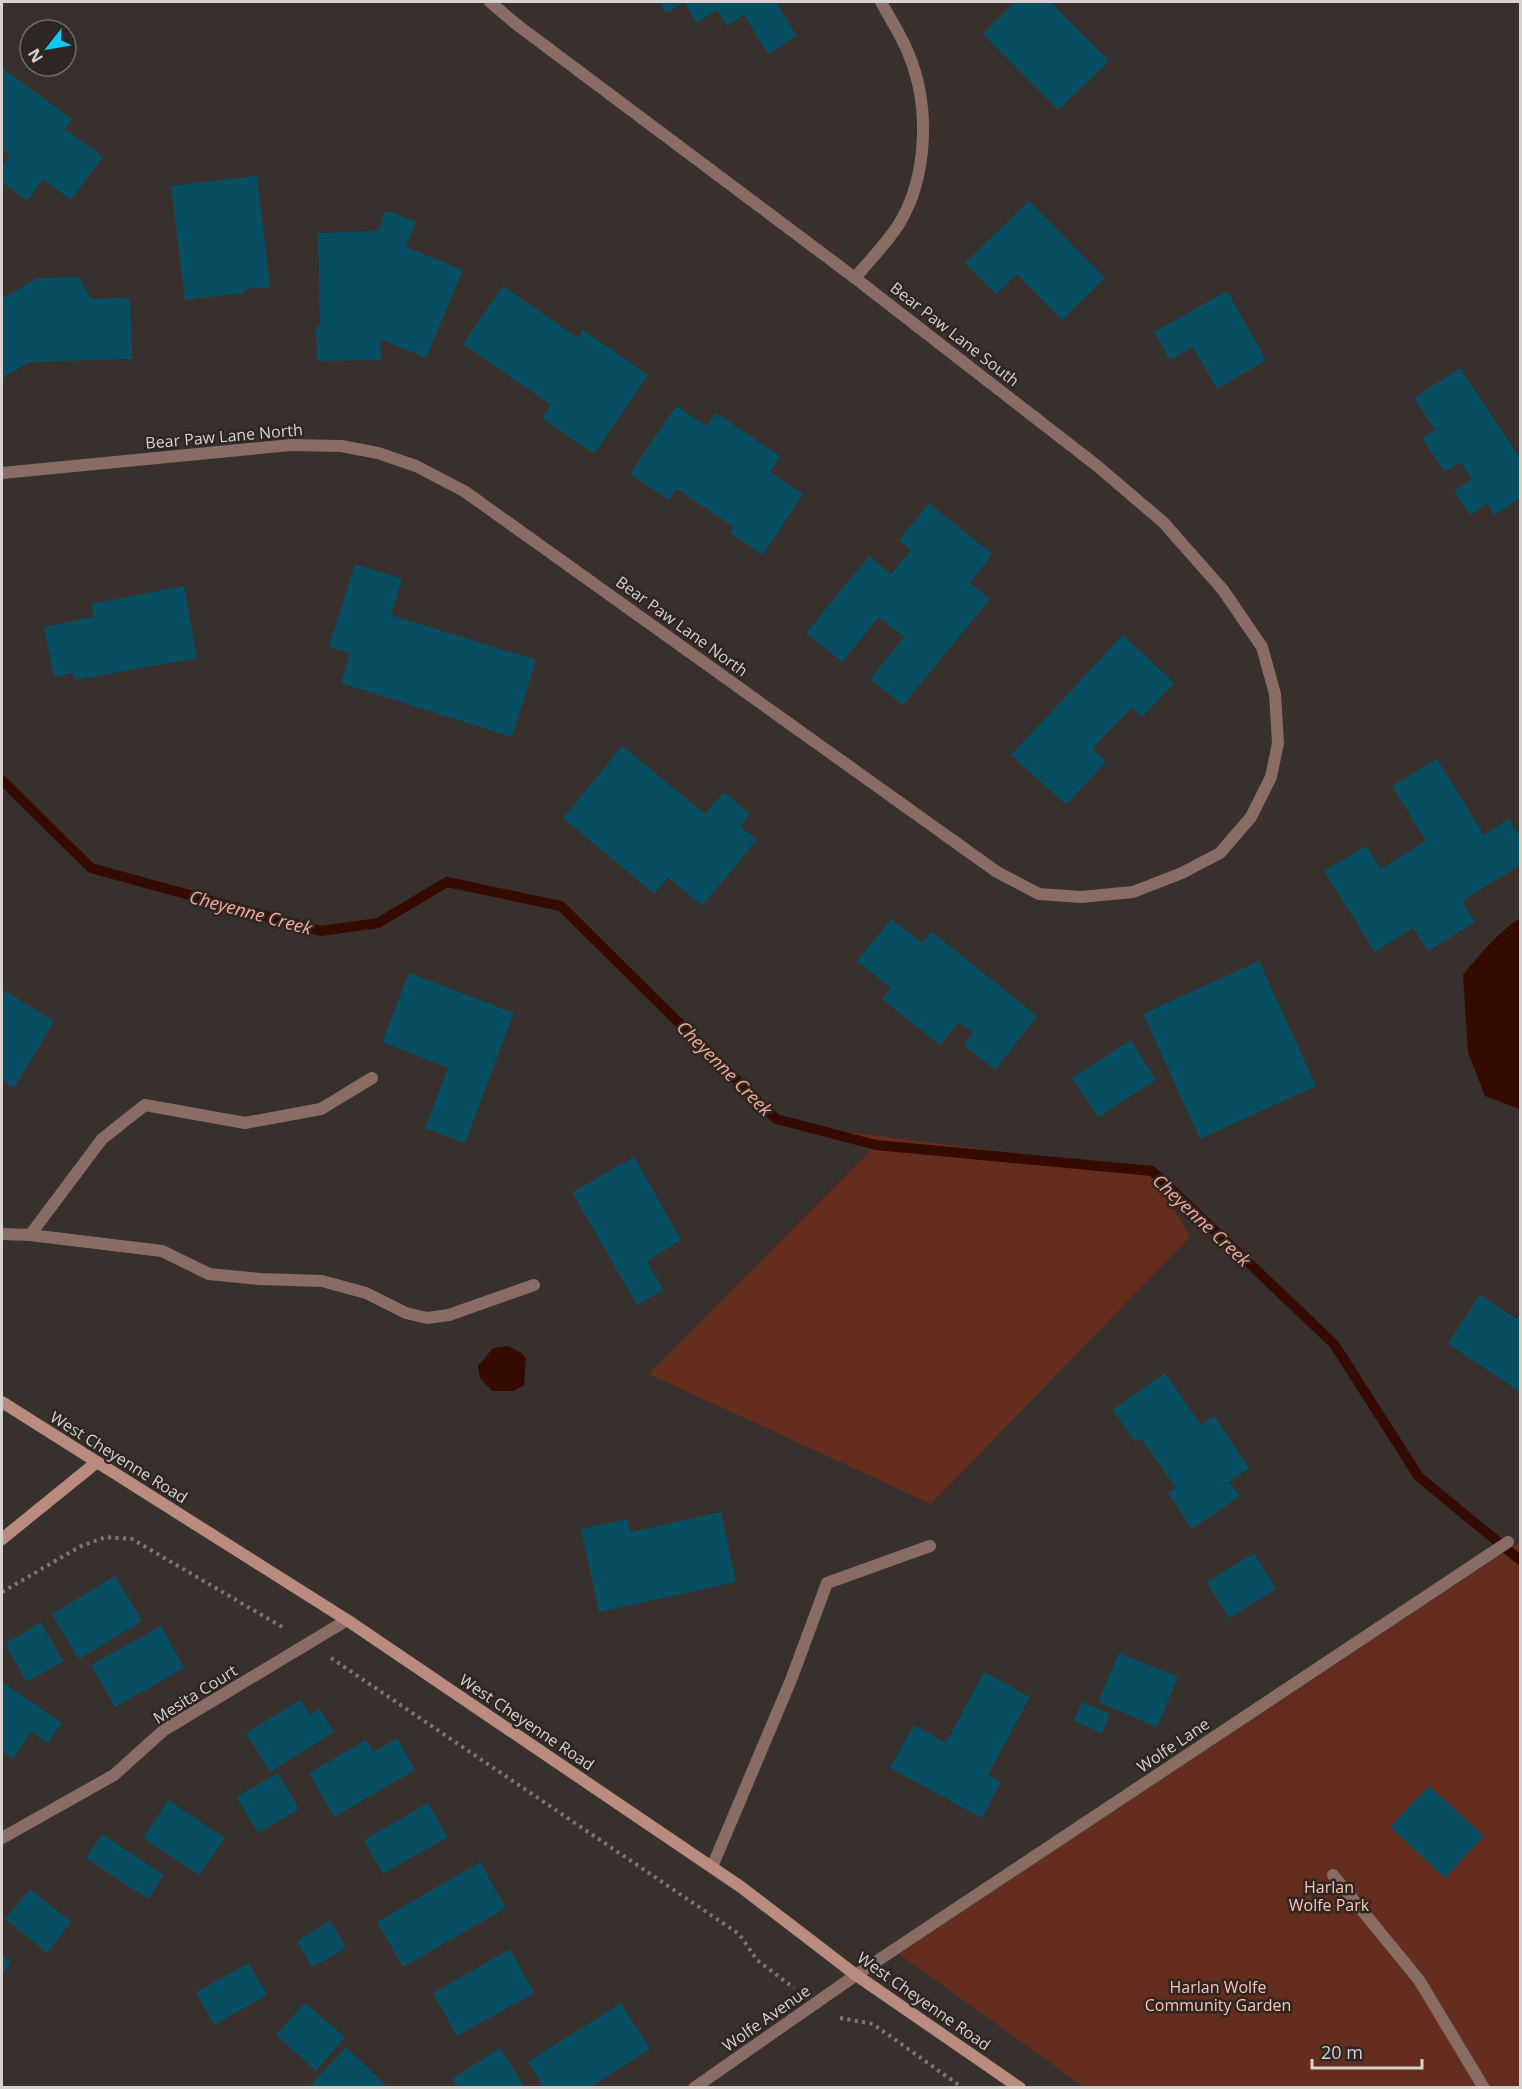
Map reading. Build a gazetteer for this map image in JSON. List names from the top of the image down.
{
  "streets": {
    "main road": ["West Cheyenne Road"],
    "street": [
      "Bear Paw Lane South",
      "Bear Paw Lane North",
      "Mesita Court",
      "Wolfe Lane",
      "Wolfe Avenue"
    ]
  },
  "crossings": [
    ["Bear Paw Lane South", "Bear Paw Lane North"],
    ["West Cheyenne Road", "Mesita Court"],
    ["West Cheyenne Road", "Wolfe Lane"],
    ["West Cheyenne Road", "Wolfe Avenue"],
    ["Wolfe Lane", "Wolfe Avenue"]
  ],
  "water": ["Cheyenne Creek"],
  "parks": ["Harlan Wolfe Park", "Harlan Wolfe Community Garden"],
  "scale_bar": "20 m",
  "north": "bottom left"
}
